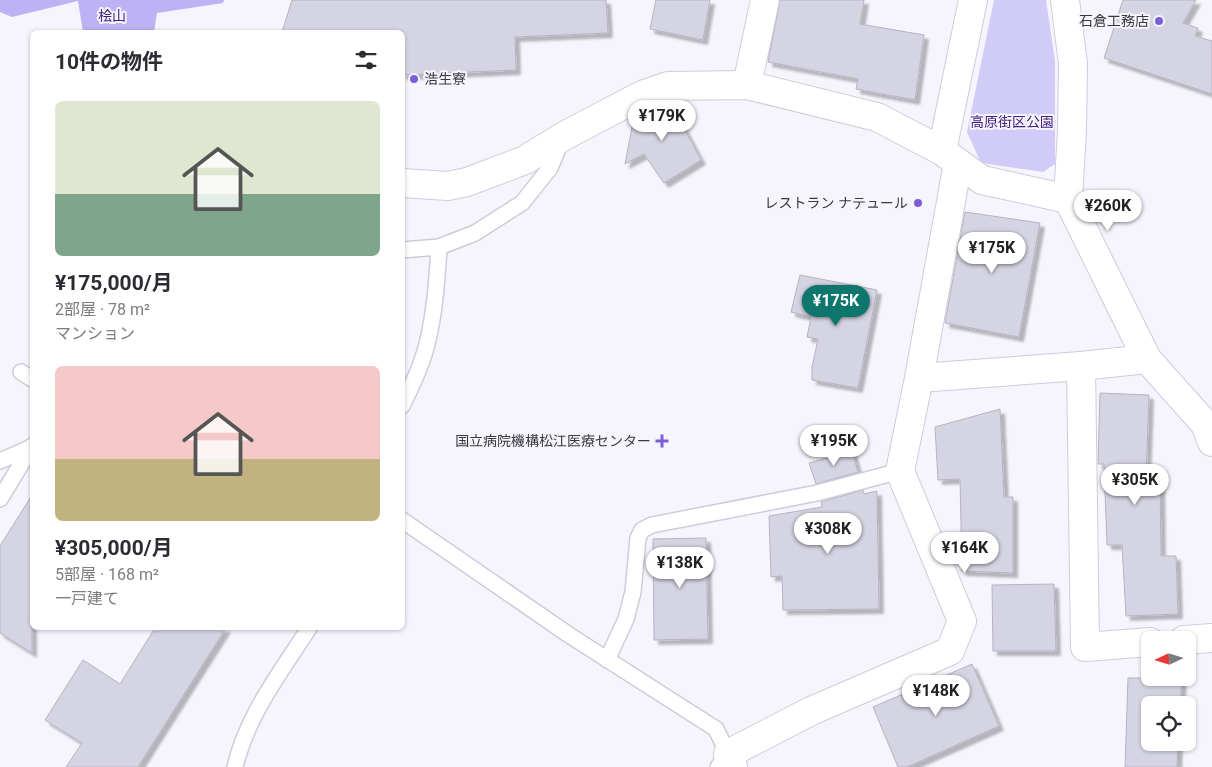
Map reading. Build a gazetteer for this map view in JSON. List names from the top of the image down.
{
  "parks": ["桧山", "高原街区公園"],
  "places": {
    "other": ["石倉工務店", "浩生寮", "レストラン ナテュール"],
    "health": ["国立病院機構松江医療センター"]
  },
  "north": "left",
  "page": {
    "heading": "10件の物件",
    "list": [
      {
        "name": "¥175,000/月",
        "note": "2部屋 · 78 m² · マンション"
      },
      {
        "name": "¥305,000/月",
        "note": "5部屋 · 168 m² · 一戸建て"
      }
    ],
    "price": [
      "¥179K",
      "¥260K",
      "¥175K",
      "¥175K",
      "¥195K",
      "¥305K",
      "¥308K",
      "¥164K",
      "¥138K",
      "¥148K"
    ]
  }
}
